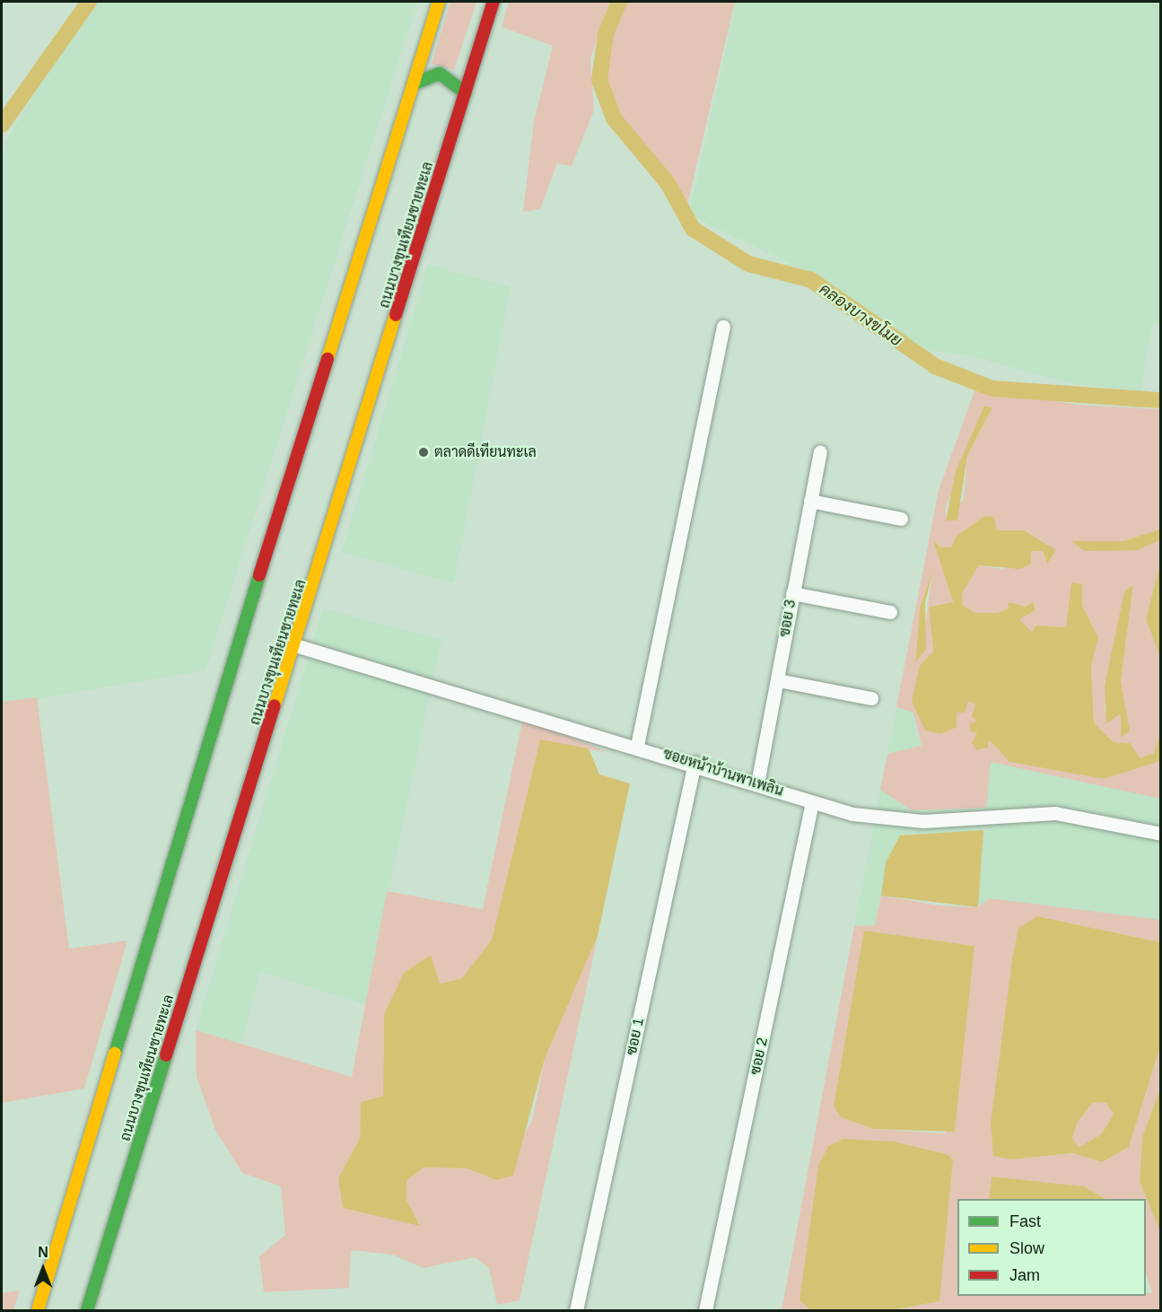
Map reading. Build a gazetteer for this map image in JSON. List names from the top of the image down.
{
  "streets": {
    "main road": ["ถนนบางขุนเทียนชายทะเล"],
    "street": [
      "ซอย 3",
      "ซอยหน้าบ้านพาเพลิน",
      "ซอย 1",
      "ซอย 2"
    ]
  },
  "crossings": [
    ["ถนนบางขุนเทียนชายทะเล", "ซอยหน้าบ้านพาเพลิน"],
    ["ซอย 3", "ซอยหน้าบ้านพาเพลิน"],
    ["ซอยหน้าบ้านพาเพลิน", "ซอย 1"],
    ["ซอยหน้าบ้านพาเพลิน", "ซอย 2"]
  ],
  "water": ["คลองบางขโมย"],
  "places": ["ตลาดดีเทียนทะเล"],
  "legend": ["Fast", "Slow", "Jam"],
  "north": "top"
}
